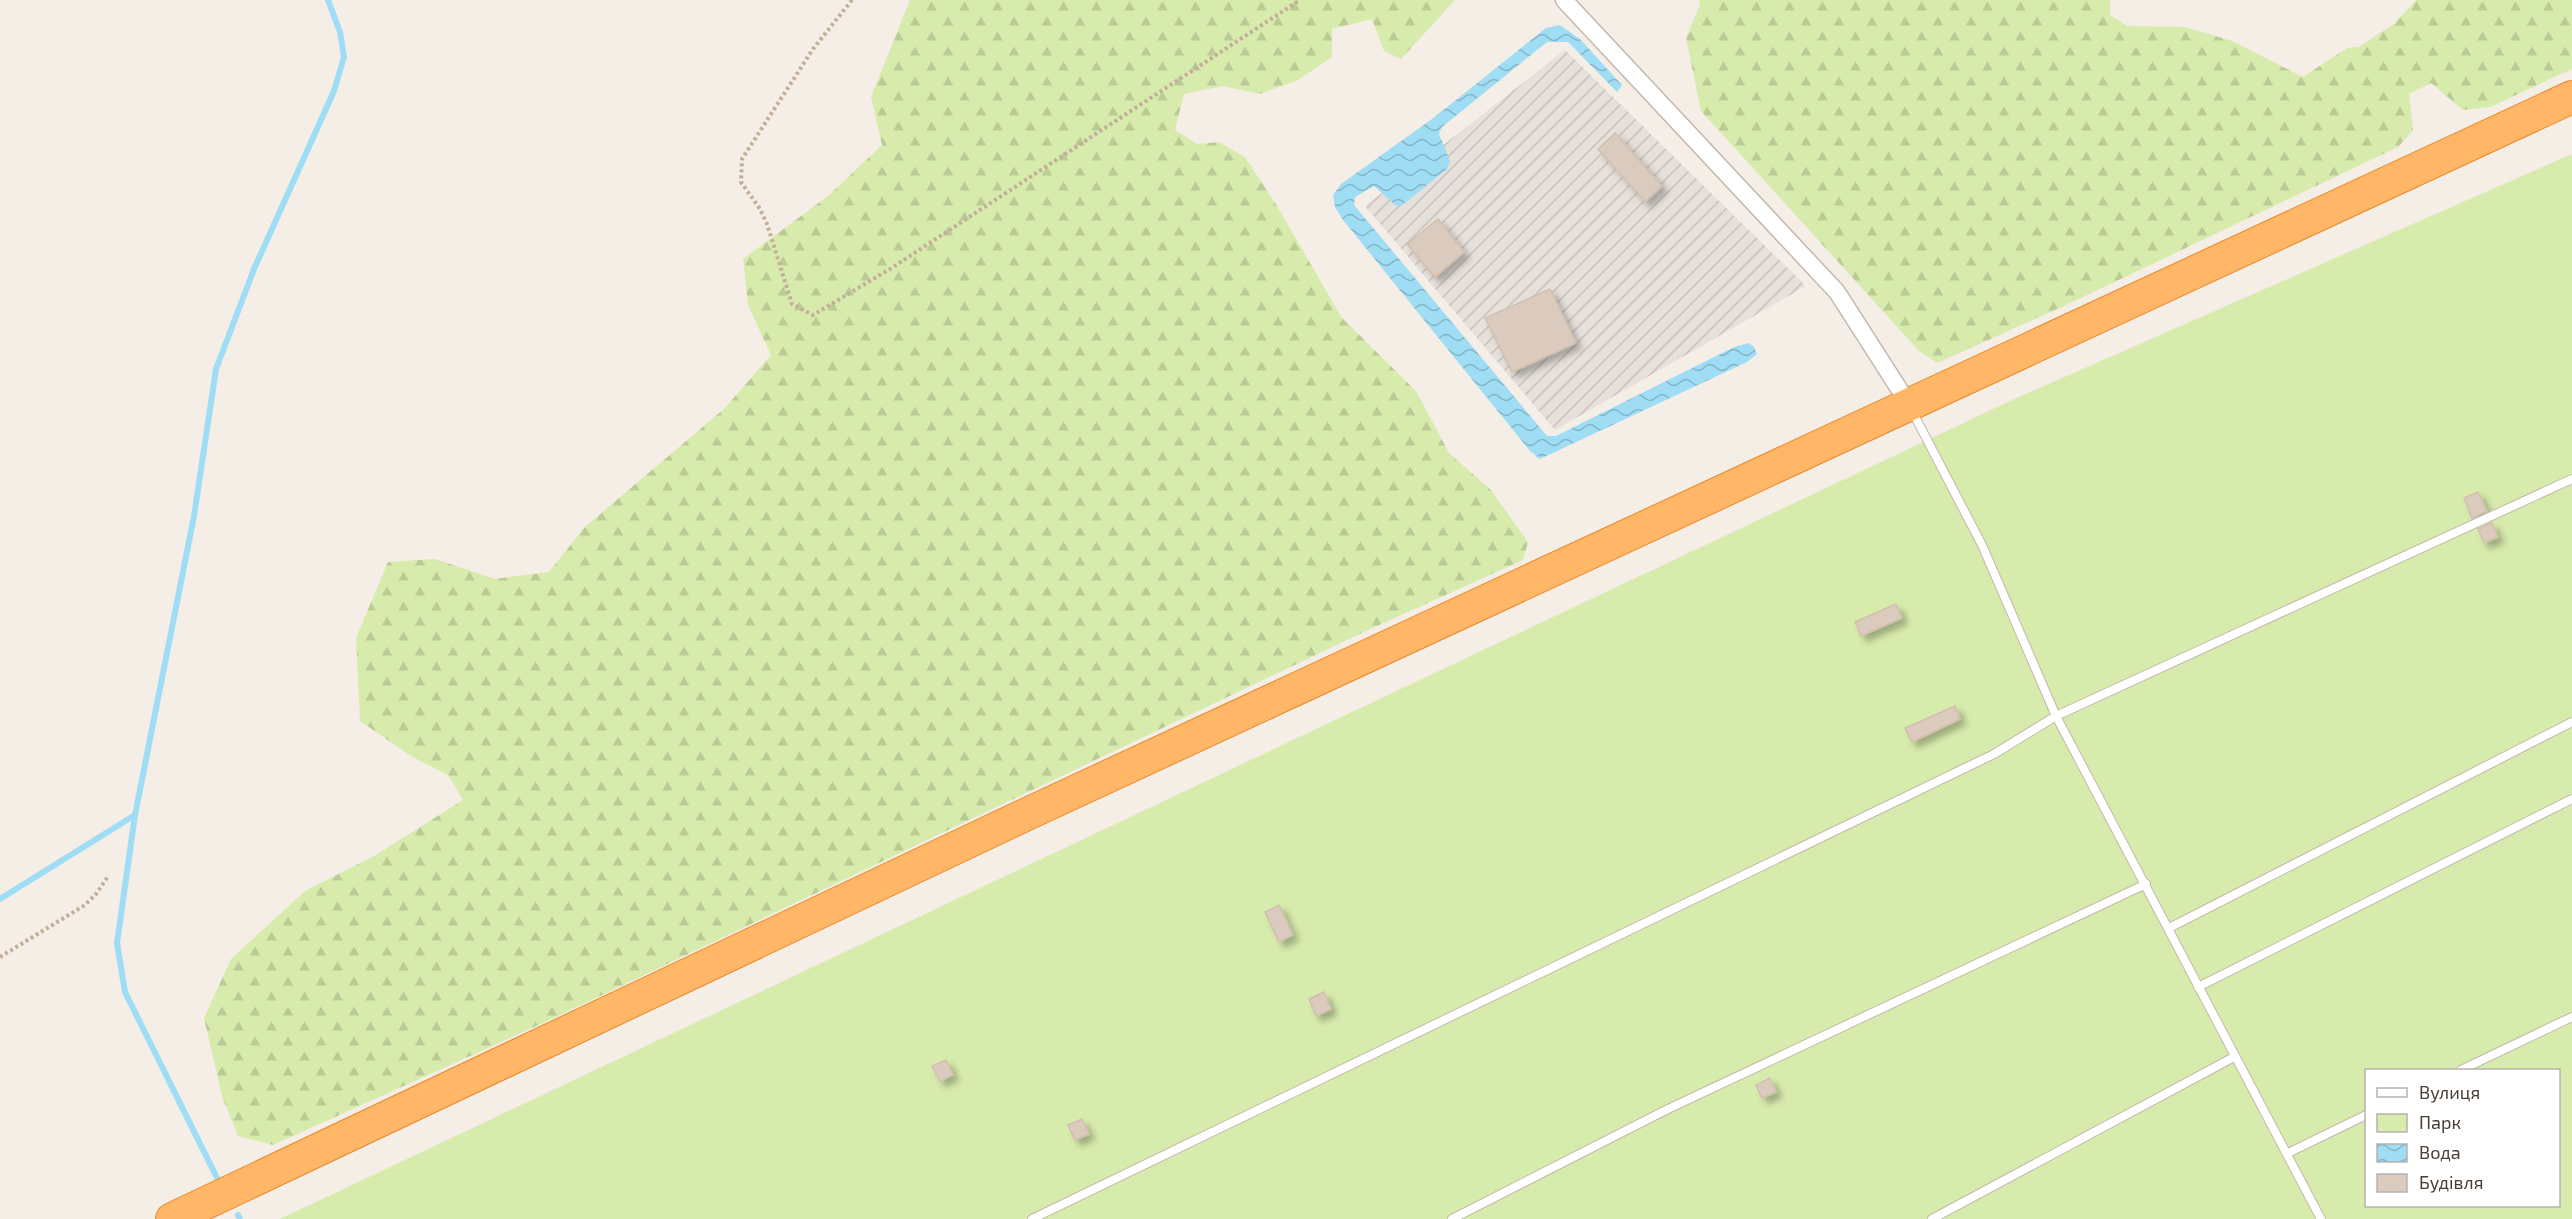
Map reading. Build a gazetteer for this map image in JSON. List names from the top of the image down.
{
  "legend": [
    "Вулиця",
    "Парк",
    "Вода",
    "Будівля"
  ]
}
